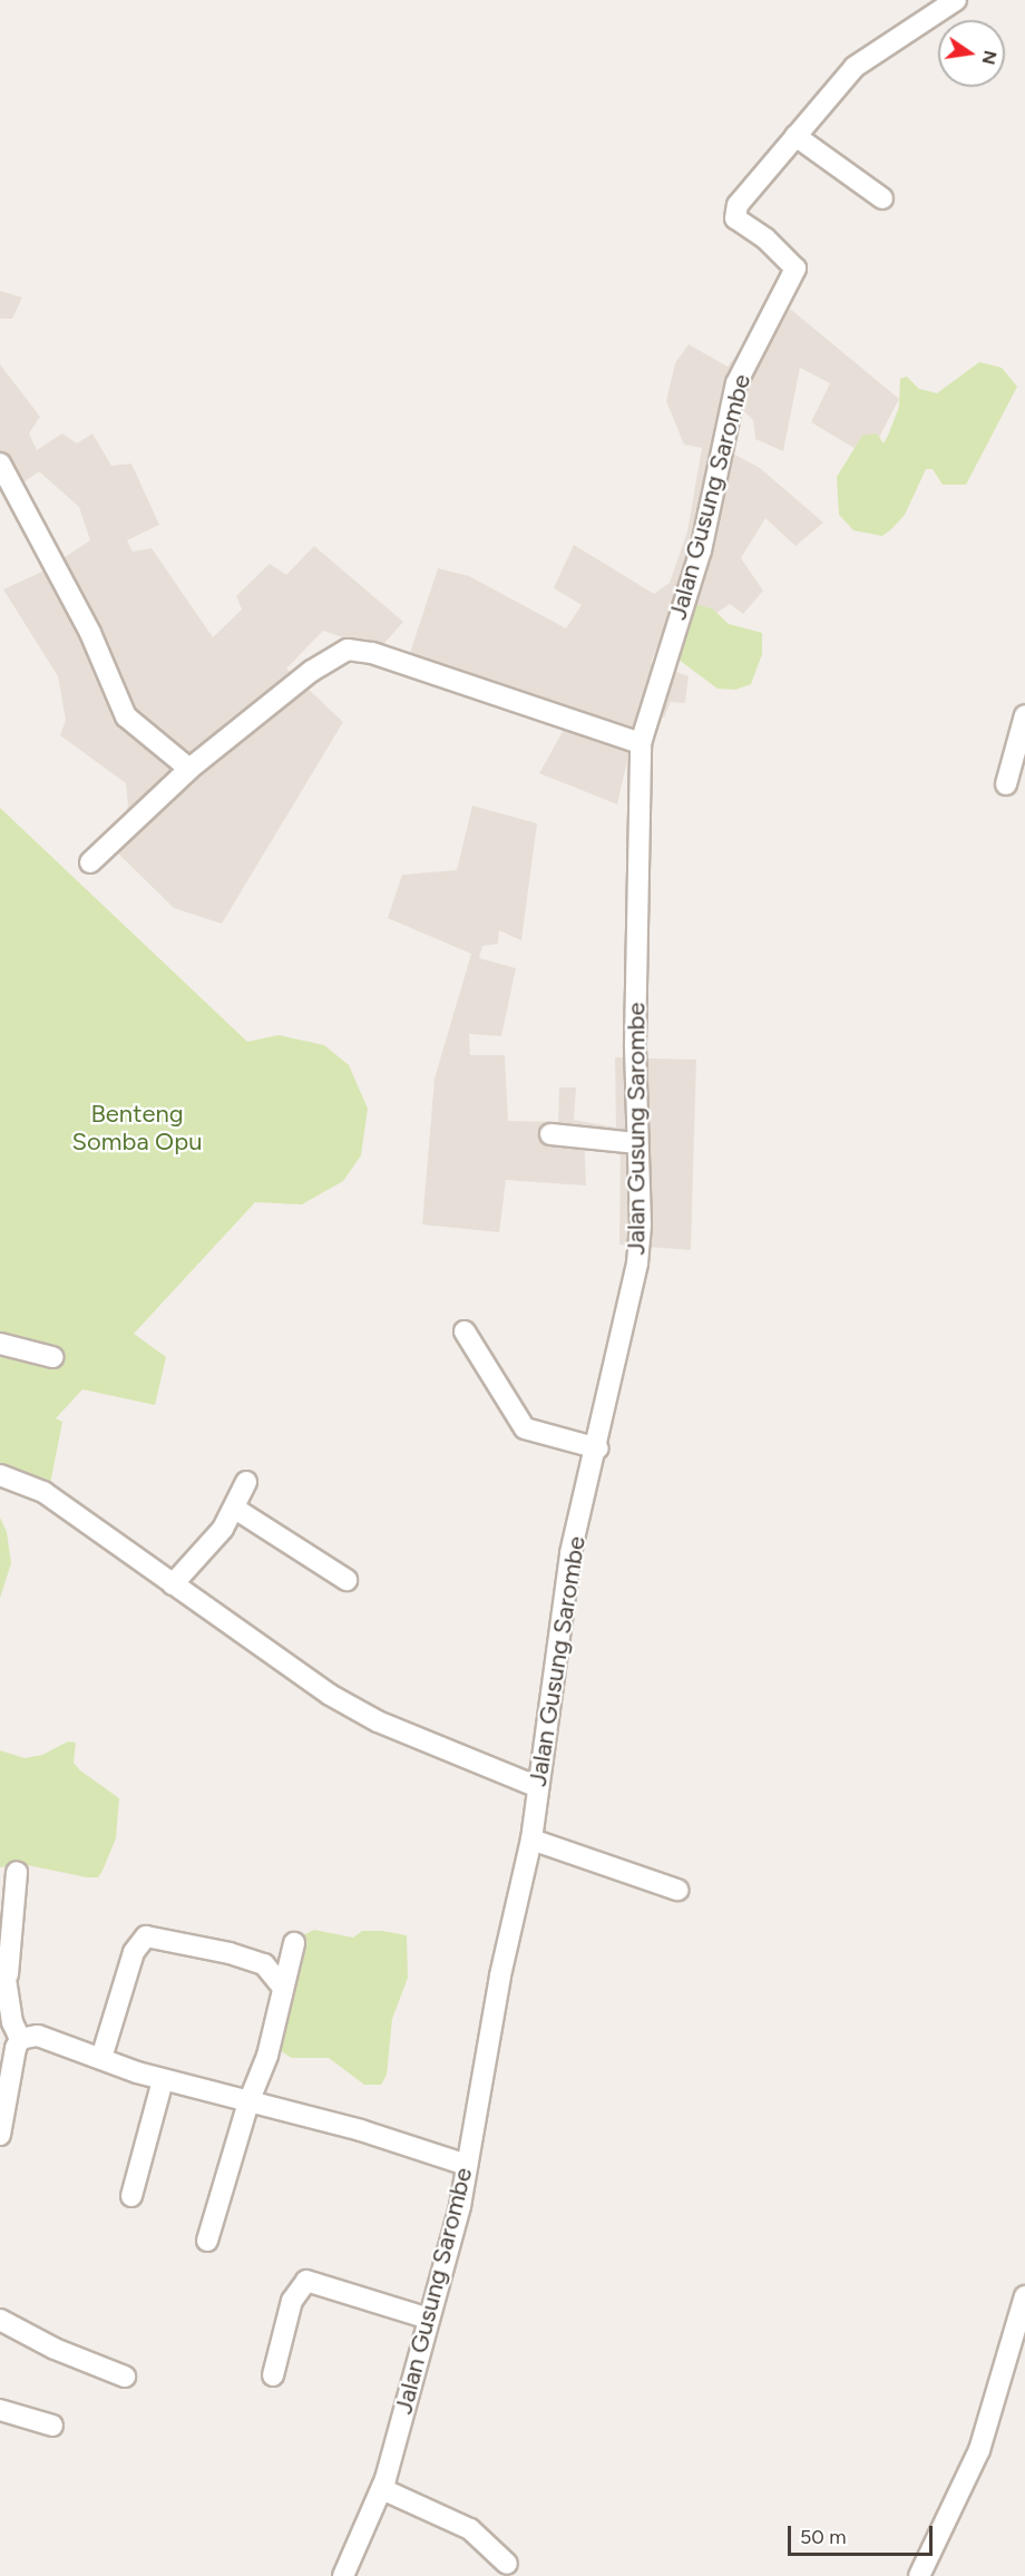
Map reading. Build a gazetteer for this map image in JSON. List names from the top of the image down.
{
  "streets": {
    "street": ["Jalan Gusung Sarombe"]
  },
  "parks": ["Benteng Somba Opu"],
  "scale_bar": "50 m",
  "north": "right"
}
